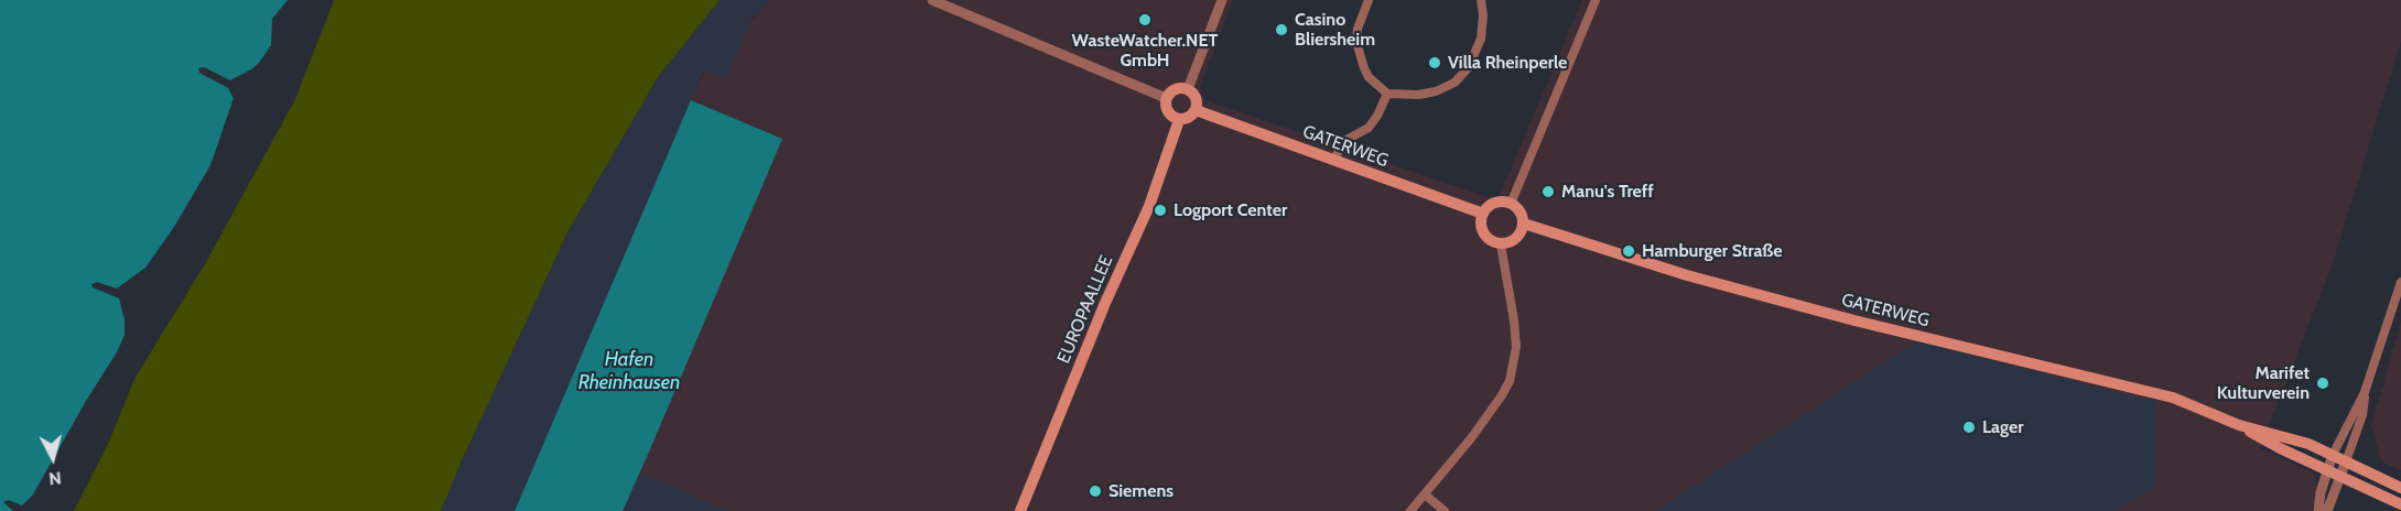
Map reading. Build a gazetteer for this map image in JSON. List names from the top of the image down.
{
  "streets": {
    "main road": ["GATERWEG", "EUROPAALLEE"]
  },
  "crossings": [
    ["GATERWEG", "EUROPAALLEE"]
  ],
  "water": ["Hafen Rheinhausen"],
  "places": [
    "WasteWatcher.NET GmbH",
    "Casino Bliersheim",
    "Villa Rheinperle",
    "Manu's Treff",
    "Logport Center",
    "Hamburger Straße",
    "Marifet Kulturverein",
    "Lager",
    "Siemens"
  ],
  "north": "bottom"
}
